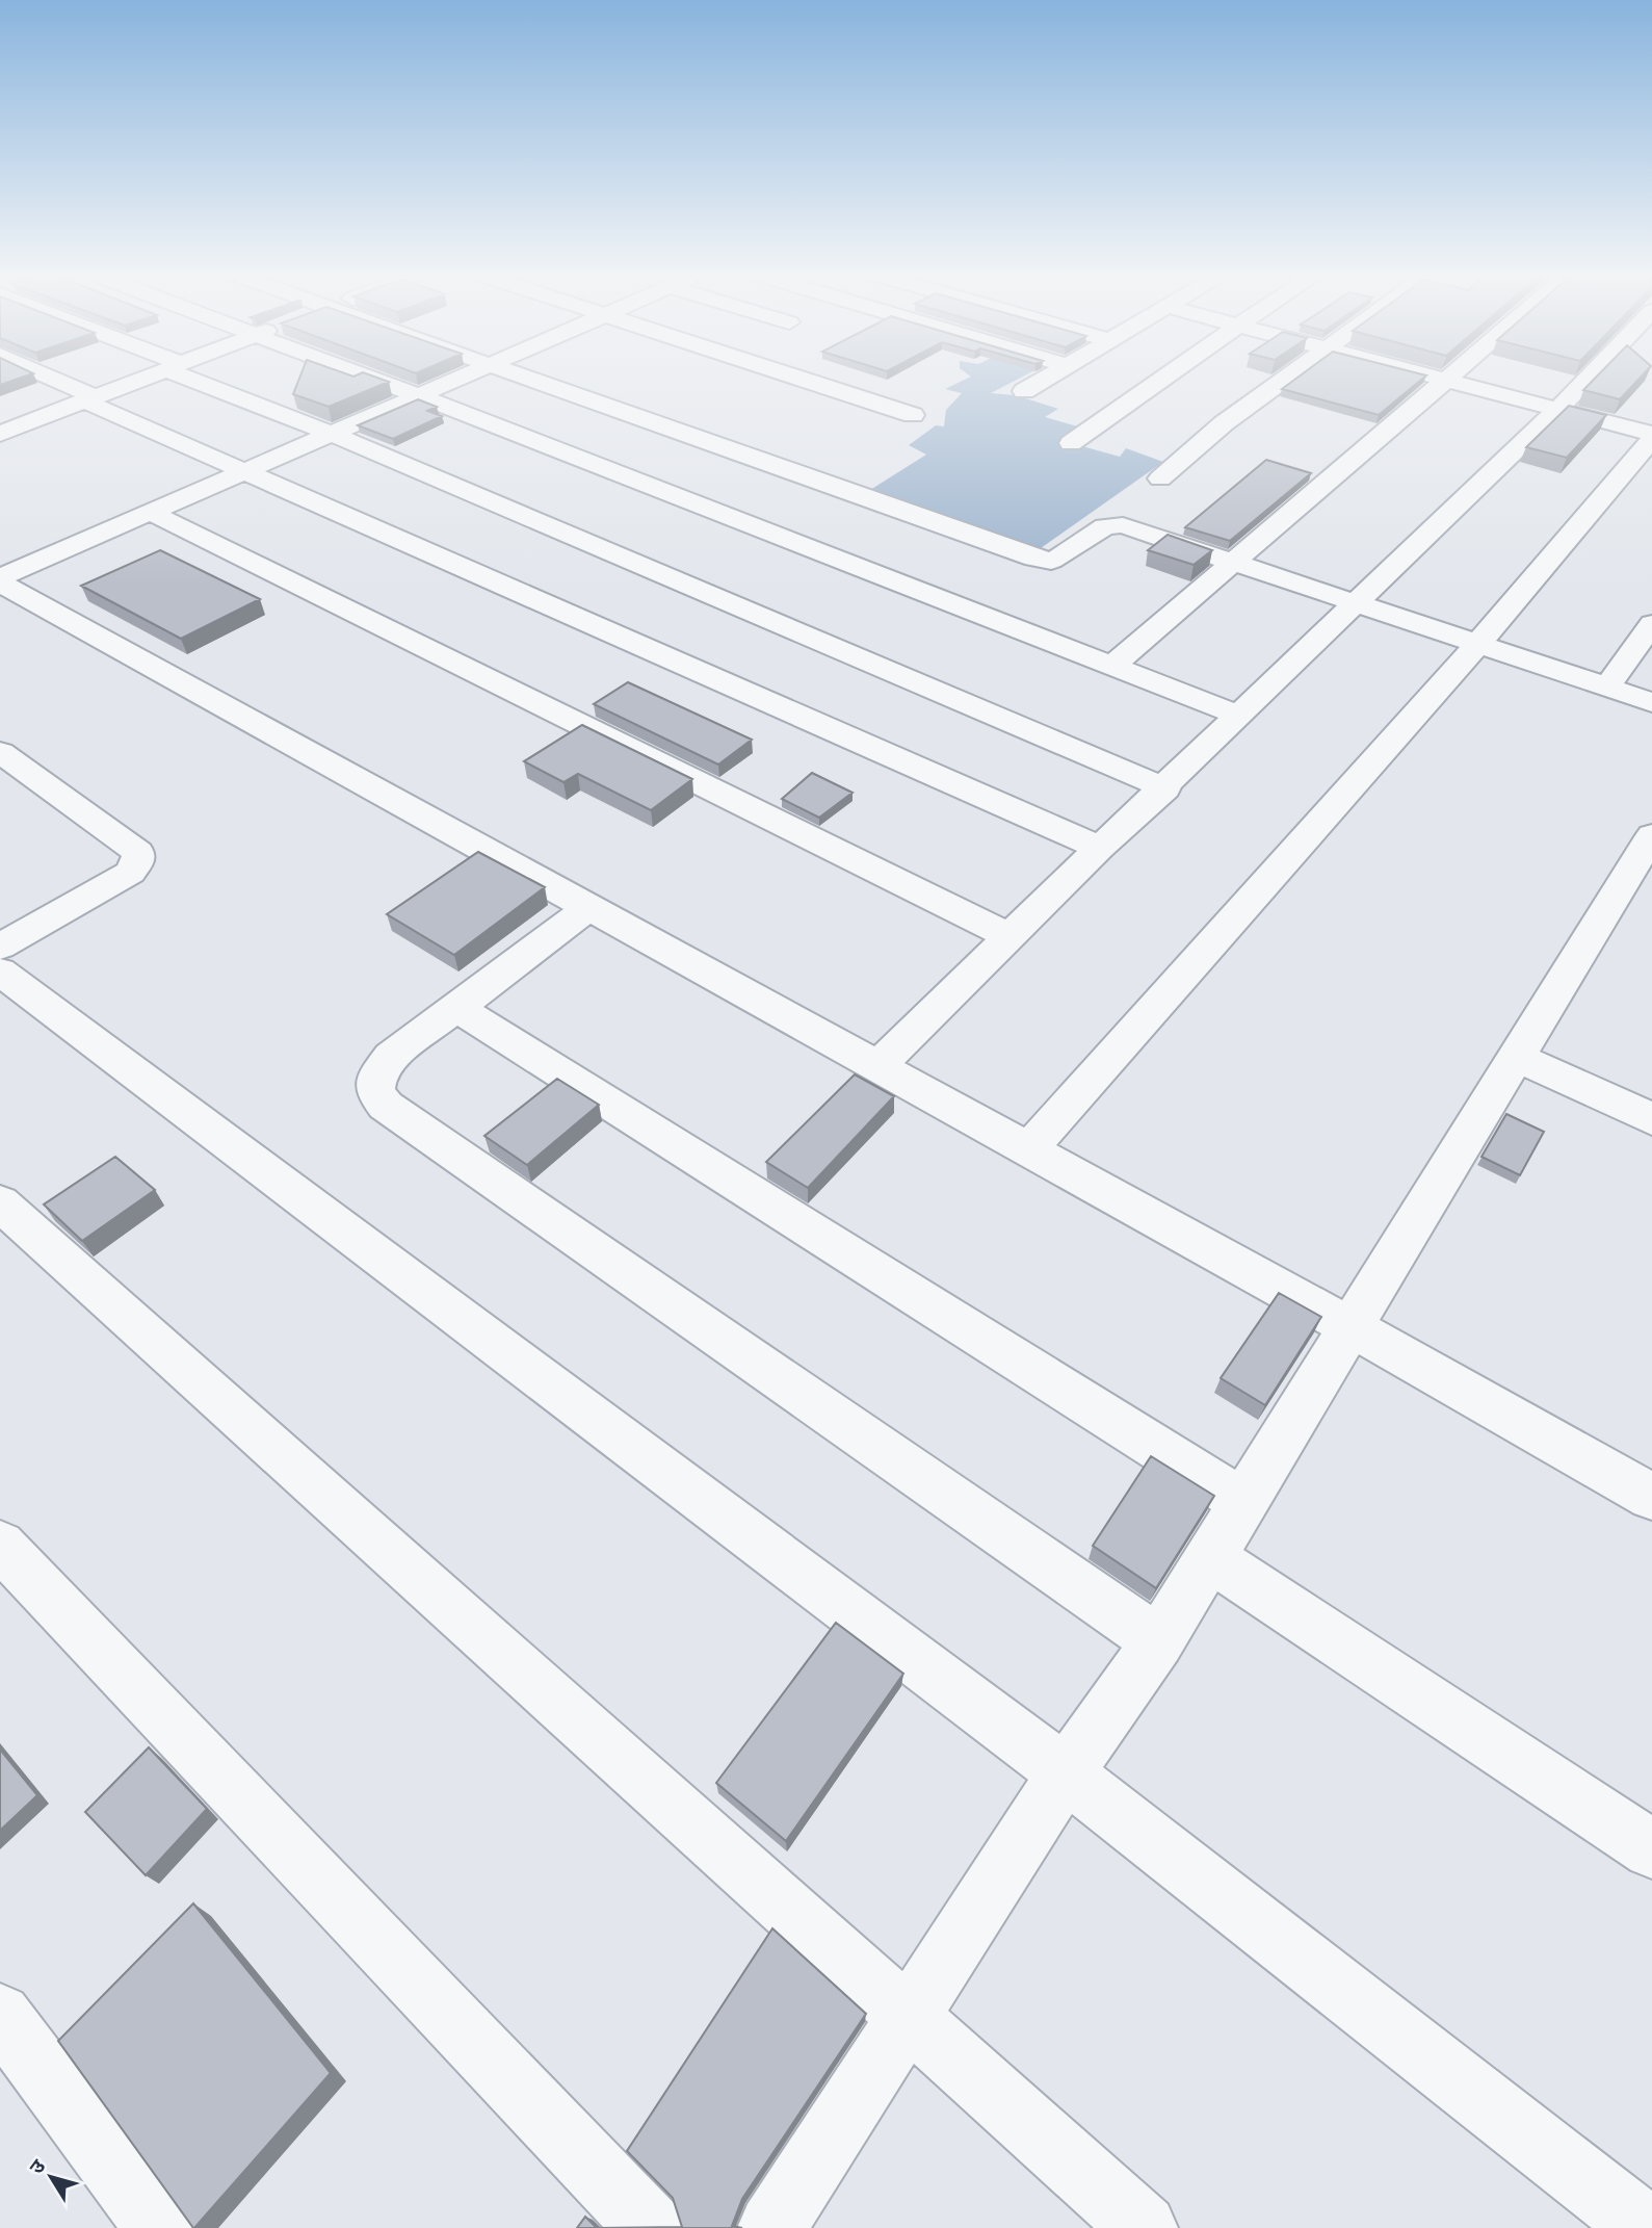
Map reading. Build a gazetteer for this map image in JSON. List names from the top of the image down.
{
  "north": "top left"
}
